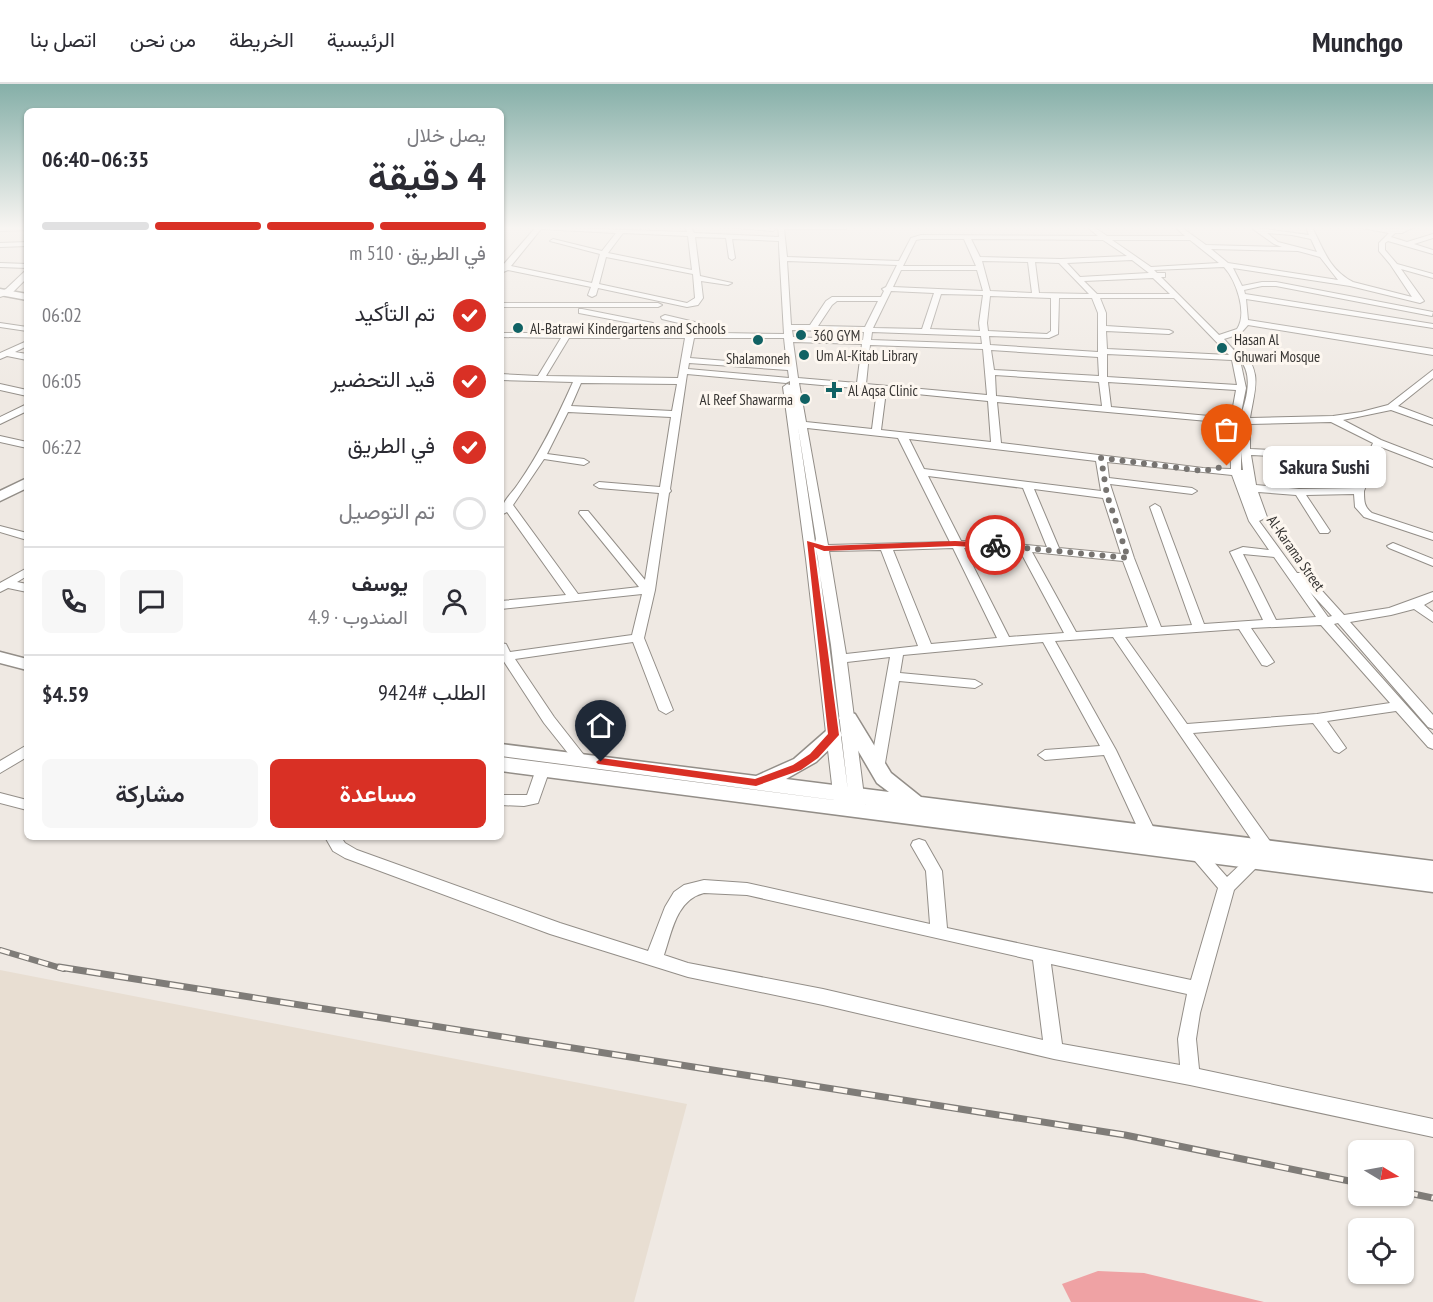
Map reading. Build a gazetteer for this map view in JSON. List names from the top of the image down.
{
  "streets": {
    "street": ["Al-Karama Street"]
  },
  "places": {
    "other": [
      "Al-Batrawi Kindergartens and Schools",
      "360 GYM",
      "Shalamoneh",
      "Hasan Al Ghuwari Mosque",
      "Um Al-Kitab Library",
      "Al Reef Shawarma",
      "Sakura Sushi"
    ],
    "health": ["Al Aqsa Clinic"]
  },
  "north": "right",
  "page": {
    "header": "Munchgo",
    "nav": [
      "الرئيسية",
      "الخريطة",
      "من نحن",
      "اتصل بنا"
    ],
    "heading": ["4 دقيقة", "يصل خلال", "06:35–06:40"],
    "panel": [
      "يوسف",
      "المندوب · 4.9",
      "الطلب #9424",
      "$4.59"
    ],
    "bar": "في الطريق · 510 m",
    "list": [
      ["تم التأكيد", "06:02"],
      ["قيد التحضير", "06:05"],
      ["في الطريق", "06:22"],
      "تم التوصيل"
    ],
    "bubble": "Sakura Sushi",
    "buttons": ["مساعدة", "مشاركة"]
  }
}
